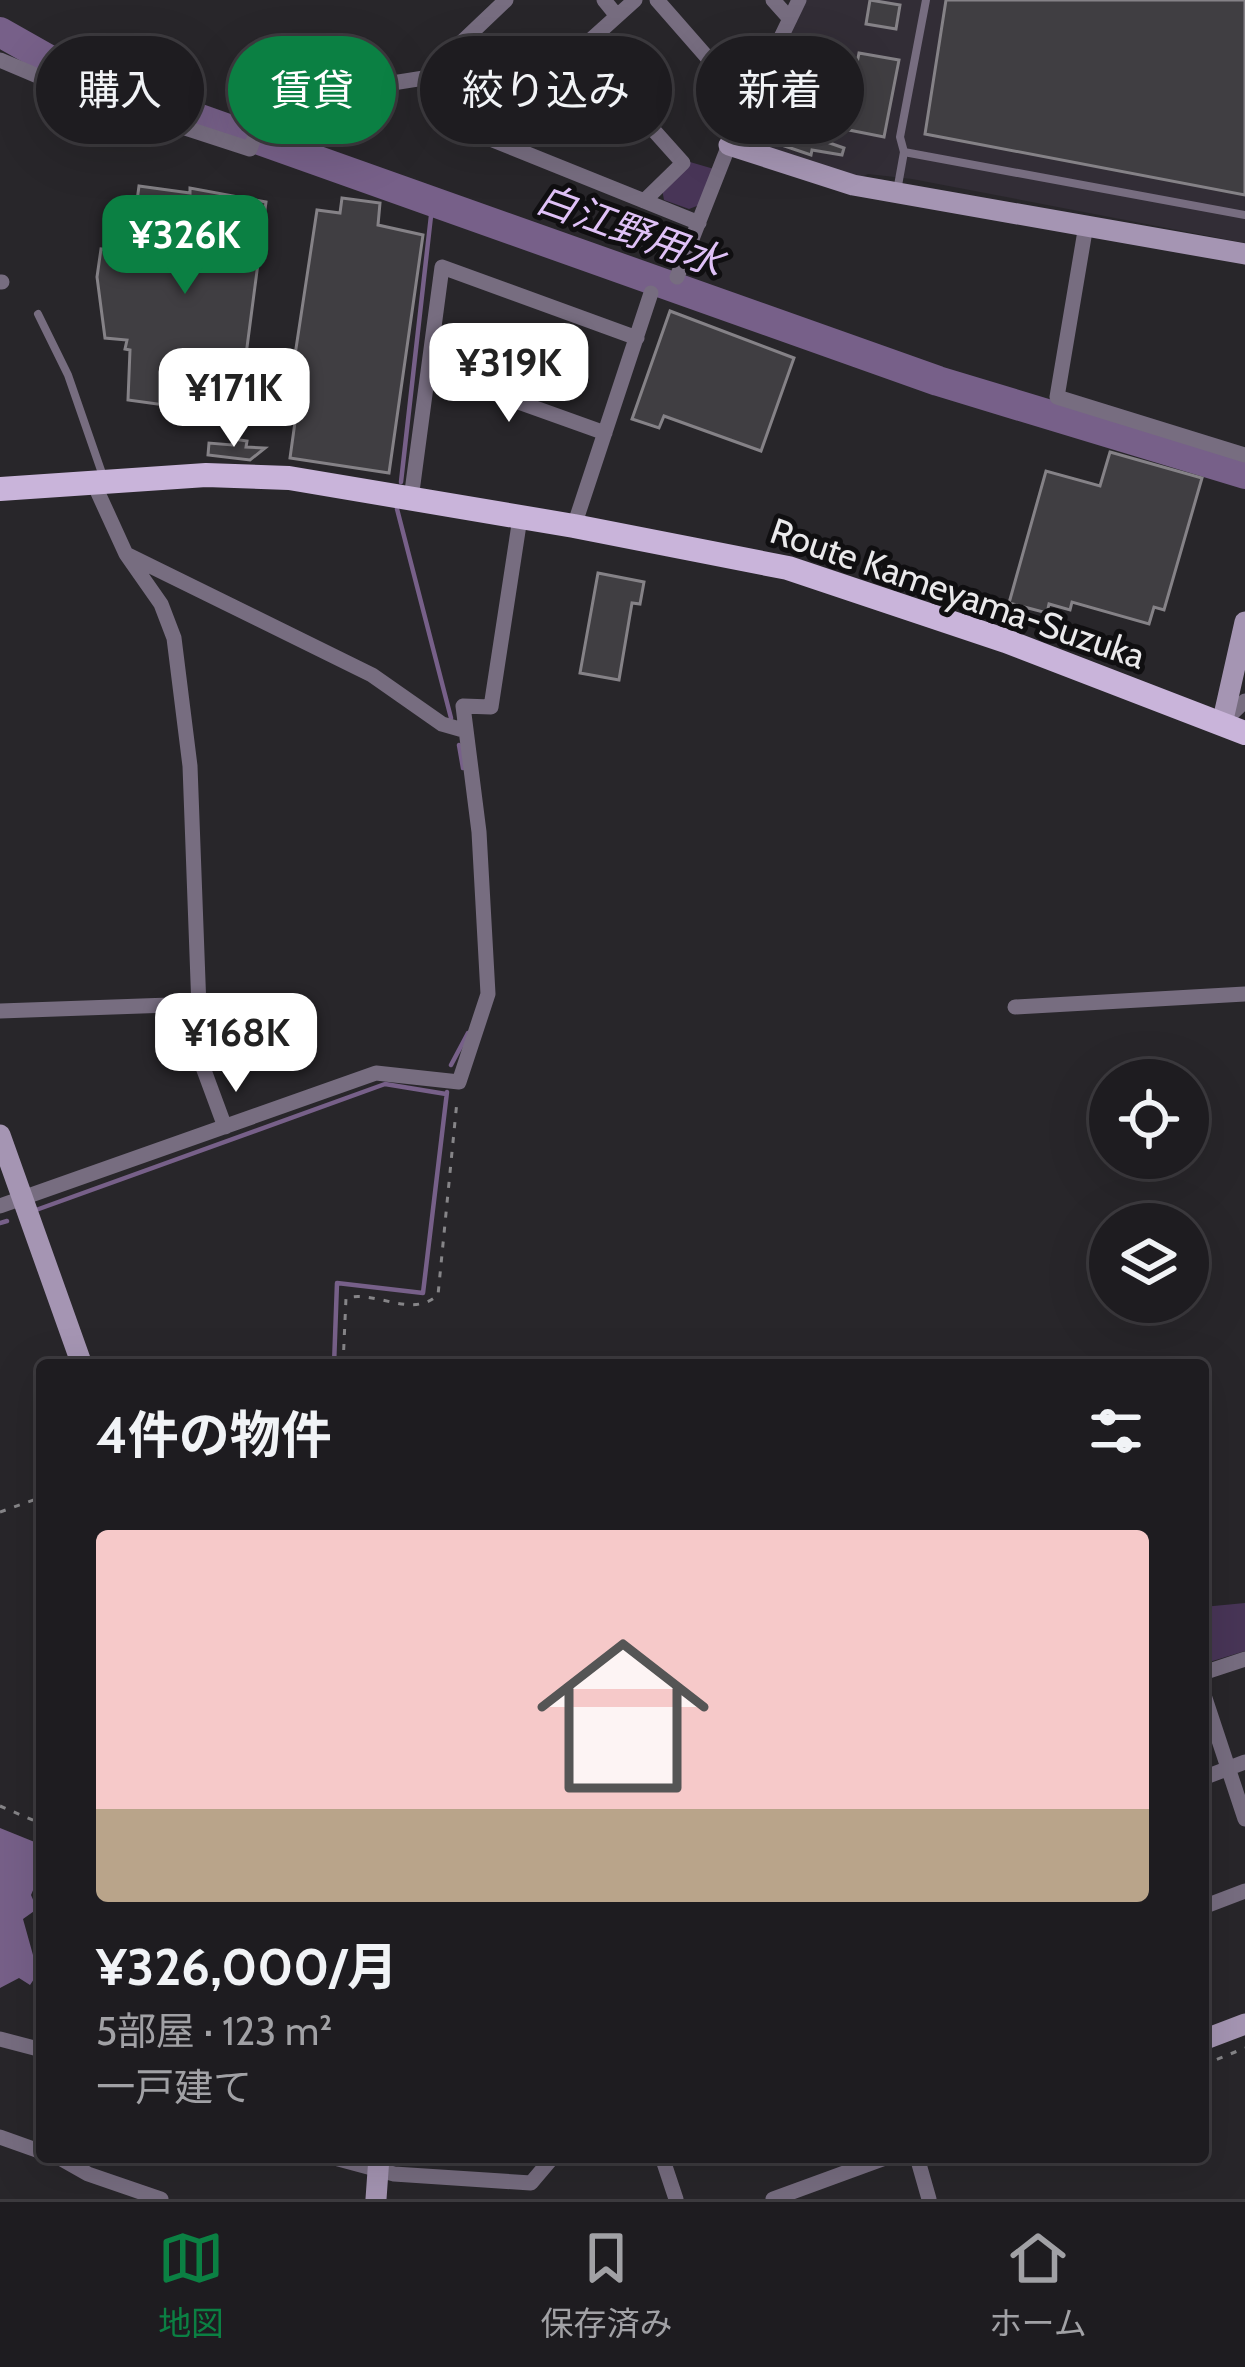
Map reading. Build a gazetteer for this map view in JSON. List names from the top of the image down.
{
  "streets": {
    "main road": ["Route Kameyama-Suzuka"]
  },
  "water": ["白江野用水"],
  "page": {
    "chip": [
      "購入",
      "賃貸",
      "絞り込み",
      "新着"
    ],
    "price": [
      "¥326K",
      "¥319K",
      "¥171K",
      "¥168K"
    ],
    "heading": "4件の物件",
    "list": [
      {
        "name": "¥326,000/月",
        "note": "5部屋 · 123 m² · 一戸建て"
      }
    ],
    "tabs": ["地図", "保存済み", "ホーム"]
  }
}
